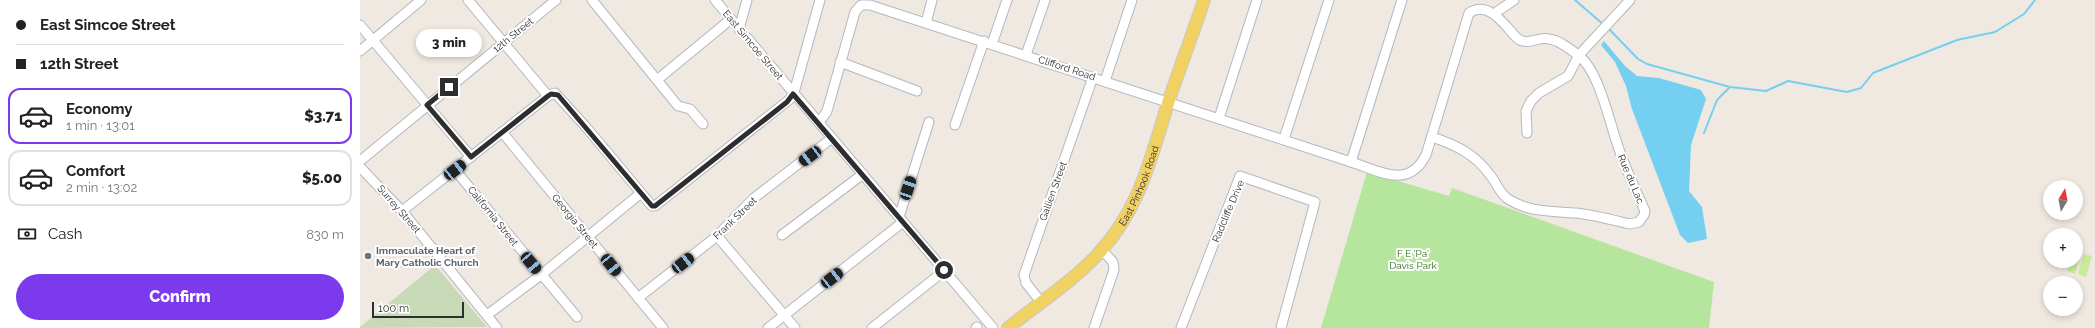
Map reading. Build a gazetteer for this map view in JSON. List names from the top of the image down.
{
  "streets": {
    "main road": ["East Pinhook Road"],
    "street": [
      "12th Street",
      "East Simcoe Street",
      "Clifford Road",
      "Rue du Lac",
      "Gallien Street",
      "Surrey Street",
      "Radcliffe Drive",
      "California Street",
      "Frank Street",
      "Georgia Street"
    ]
  },
  "crossings": [
    ["East Simcoe Street", "Clifford Road"],
    ["East Simcoe Street", "Frank Street"],
    ["Clifford Road", "Rue du Lac"],
    ["Clifford Road", "East Pinhook Road"],
    ["Clifford Road", "Gallien Street"],
    ["East Pinhook Road", "Gallien Street"],
    ["Frank Street", "Georgia Street"]
  ],
  "parks": ["F E 'Pa' Davis Park"],
  "places": ["Immaculate Heart of Mary Catholic Church"],
  "scale_bar": "100 m",
  "north": "top",
  "page": {
    "banner": ["East Simcoe Street", "12th Street"],
    "bubble": "3 min",
    "list": [
      {
        "name": "Economy",
        "note": "1 min · 13:01",
        "value": "$3.71"
      },
      {
        "name": "Comfort",
        "note": "2 min · 13:02",
        "value": "$5.00"
      }
    ],
    "map_buttons": ["+", "−"],
    "pay": ["Cash", "830 m"],
    "buttons": "Confirm",
    "scale": "100 m"
  }
}
